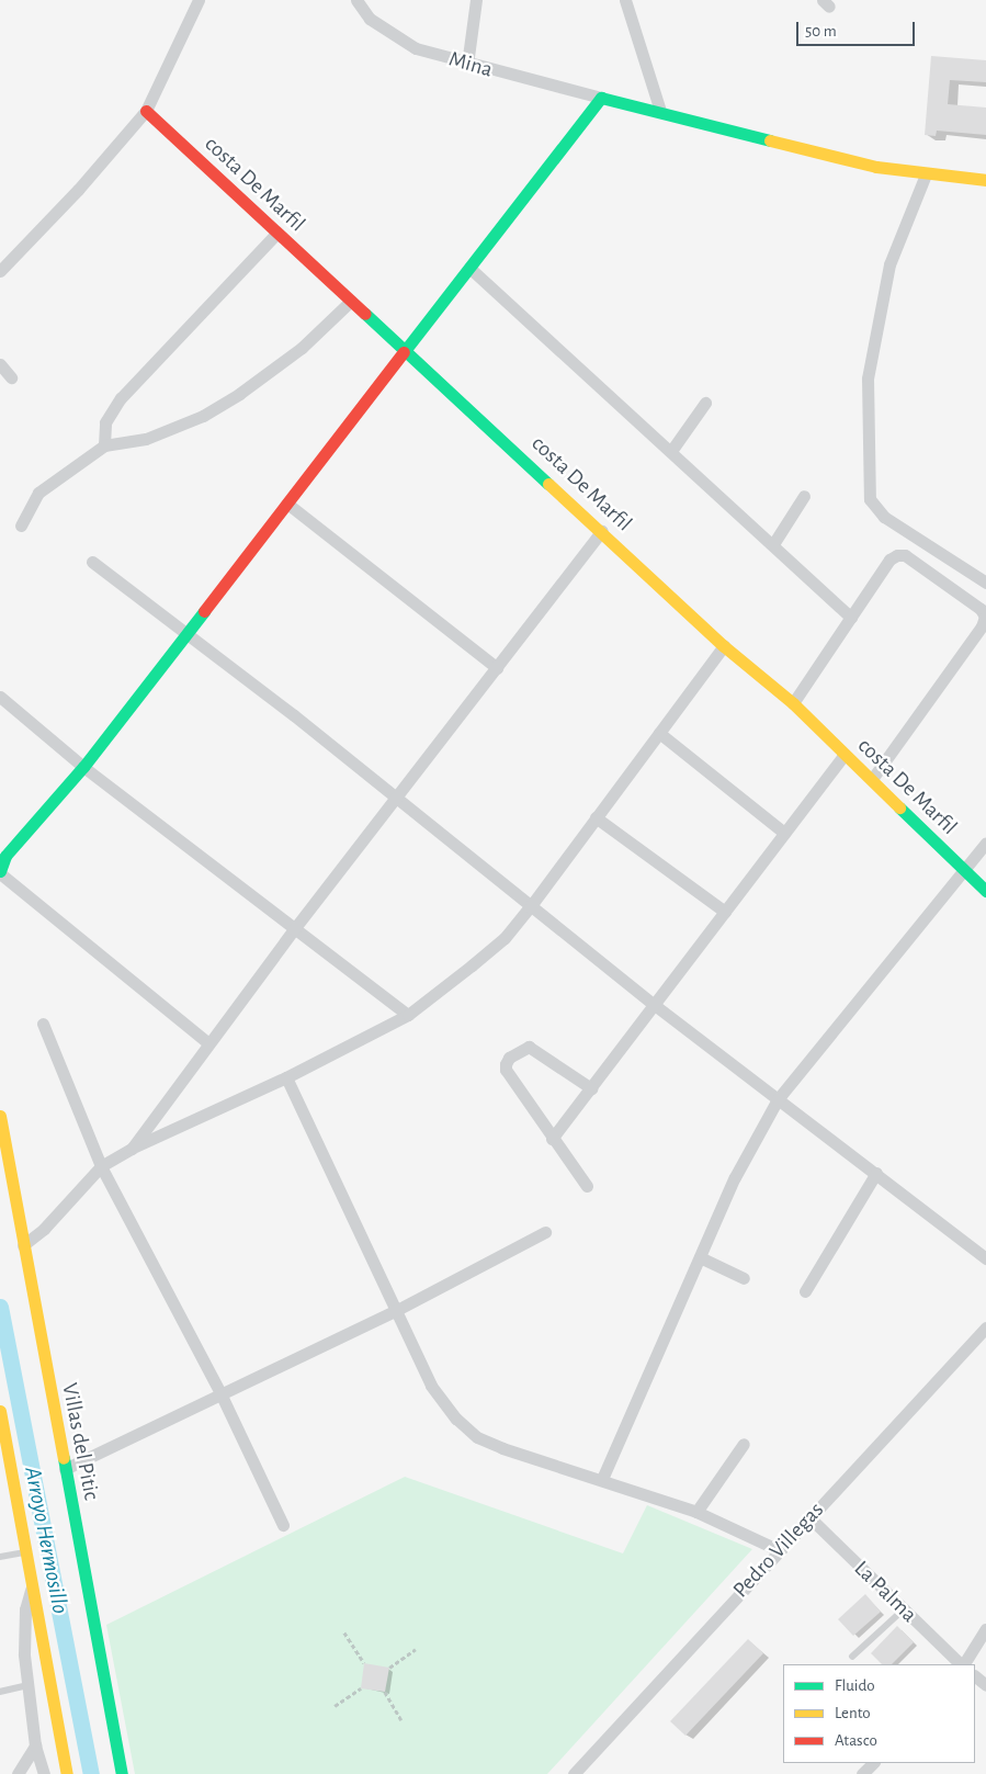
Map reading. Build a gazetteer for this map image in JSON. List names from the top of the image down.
{
  "streets": {
    "street": [
      "Mina",
      "costa De Marfil",
      "Villas del Pitic",
      "Pedro Villegas",
      "La Palma"
    ]
  },
  "crossings": [
    ["Pedro Villegas", "La Palma"]
  ],
  "water": ["Arroyo Hermosillo"],
  "legend": ["Fluido", "Lento", "Atasco"],
  "scale_bar": "50 m"
}
